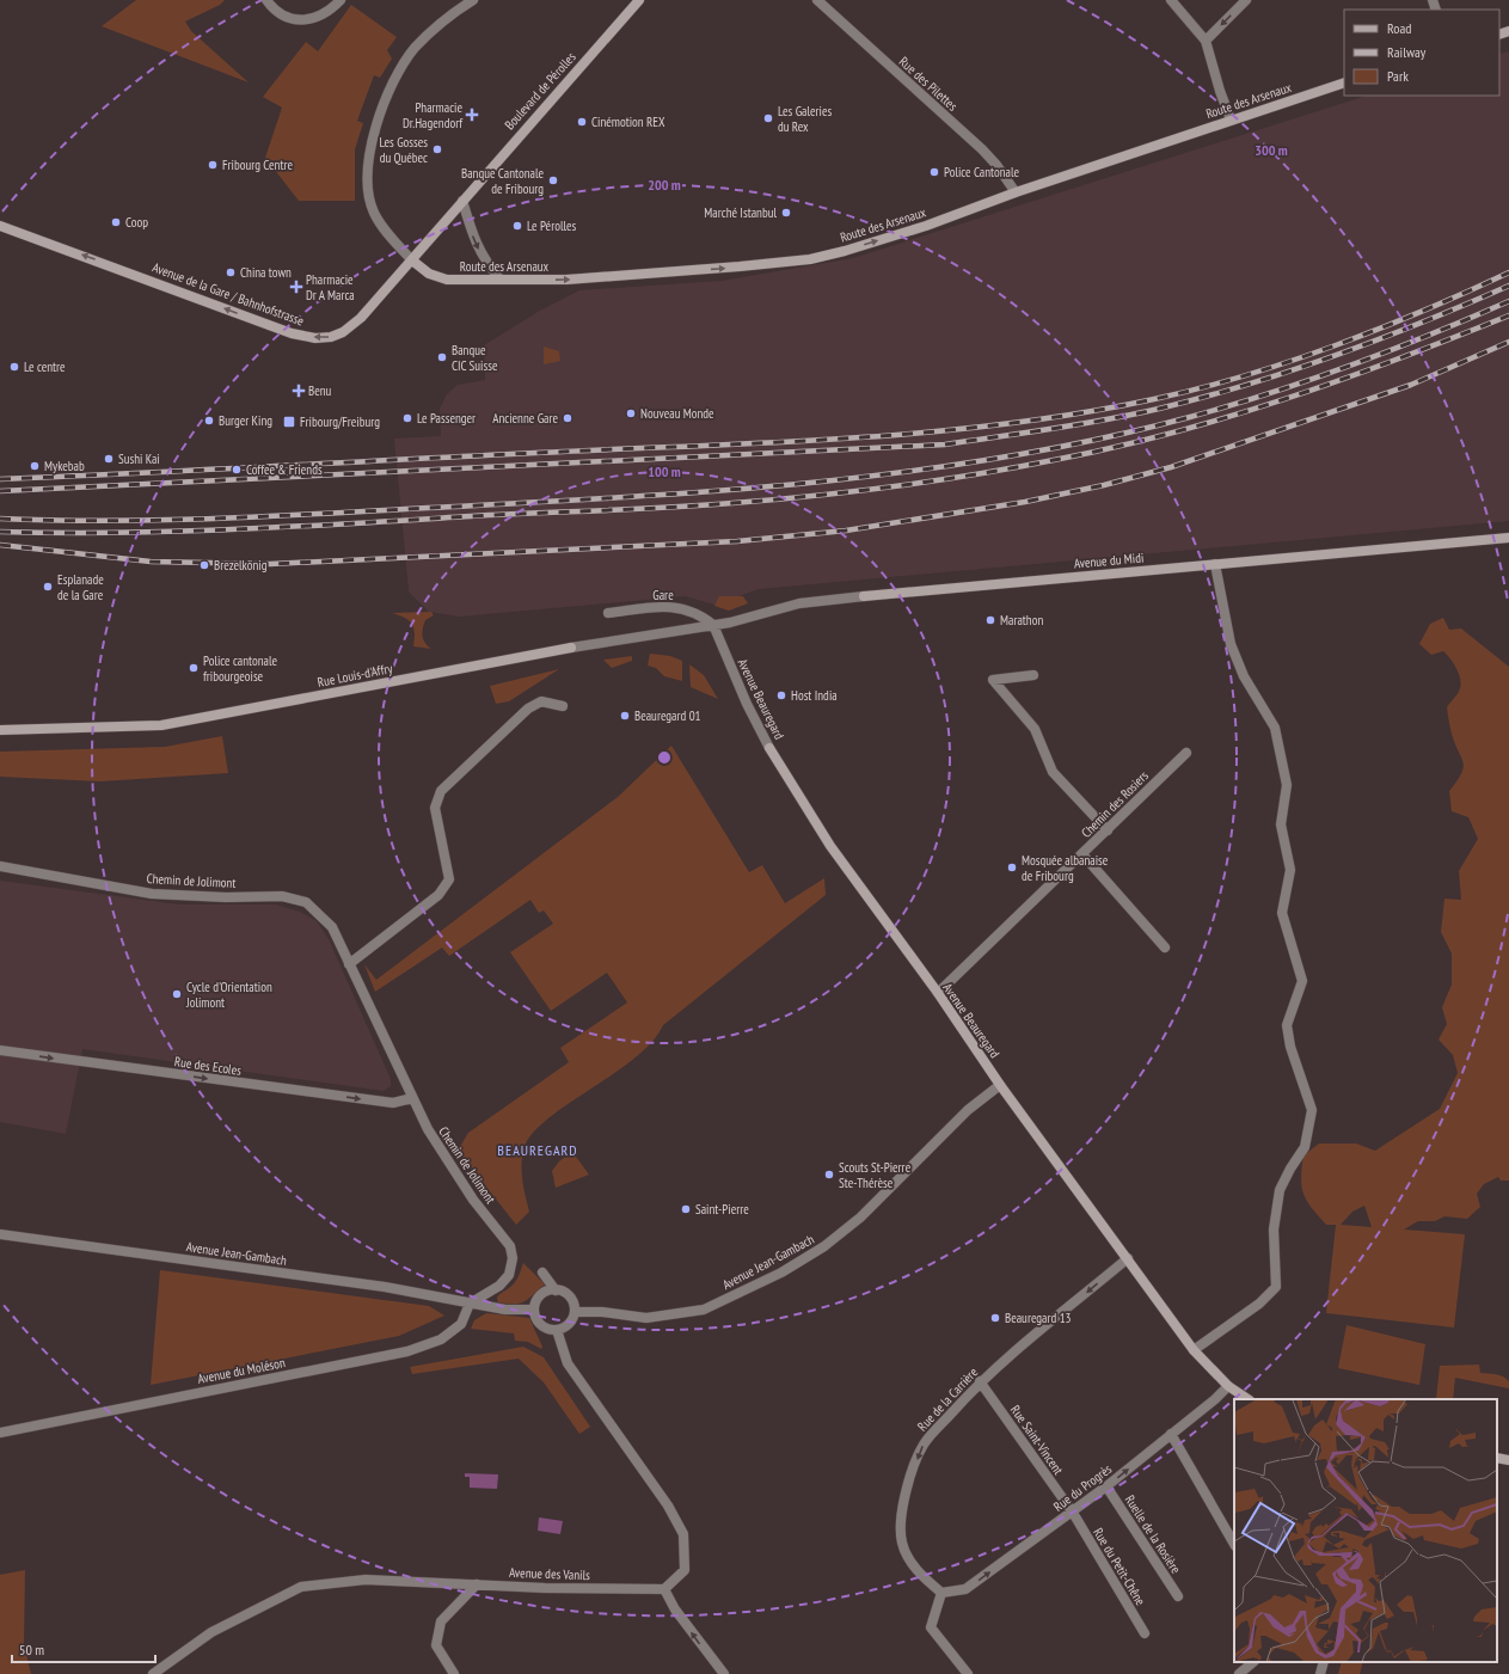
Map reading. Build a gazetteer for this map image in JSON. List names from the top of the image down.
{
  "streets": {
    "main road": [
      "Boulevard de Pérolles",
      "Route des Arsenaux",
      "Avenue de la Gare / Bahnhofstrasse",
      "Avenue du Midi",
      "Rue Louis-d'Affry",
      "Avenue Beauregard"
    ],
    "street": [
      "Rue des Pilettes",
      "Gare",
      "Chemin des Rosiers",
      "Chemin de Jolimont",
      "Rue des Ecoles",
      "Avenue Jean-Gambach",
      "Avenue du Moléson",
      "Rue de la Carrière",
      "Rue Saint-Vincent",
      "Rue du Progrès",
      "Ruelle de la Rosière",
      "Rue du Petit-Chêne",
      "Avenue des Vanils"
    ]
  },
  "crossings": [
    ["Rue des Pilettes", "Route des Arsenaux"],
    ["Boulevard de Pérolles", "Route des Arsenaux"],
    ["Boulevard de Pérolles", "Avenue de la Gare / Bahnhofstrasse"],
    ["Avenue du Midi", "Gare"],
    ["Avenue du Midi", "Rue Louis-d'Affry"],
    ["Avenue du Midi", "Avenue Beauregard"],
    ["Gare", "Rue Louis-d'Affry"],
    ["Gare", "Avenue Beauregard"],
    ["Rue Louis-d'Affry", "Avenue Beauregard"],
    ["Avenue Beauregard", "Chemin des Rosiers"],
    ["Avenue Beauregard", "Avenue Jean-Gambach"],
    ["Avenue Beauregard", "Rue de la Carrière"],
    ["Avenue Beauregard", "Rue du Progrès"],
    ["Chemin de Jolimont", "Rue des Ecoles"],
    ["Chemin de Jolimont", "Avenue Jean-Gambach"],
    ["Chemin de Jolimont", "Avenue du Moléson"],
    ["Avenue Jean-Gambach", "Avenue du Moléson"],
    ["Rue de la Carrière", "Rue Saint-Vincent"],
    ["Rue de la Carrière", "Rue du Progrès"],
    ["Rue Saint-Vincent", "Rue du Progrès"],
    ["Rue Saint-Vincent", "Rue du Petit-Chêne"],
    ["Rue du Progrès", "Ruelle de la Rosière"],
    ["Rue du Progrès", "Rue du Petit-Chêne"]
  ],
  "one_way": [
    "Route des Arsenaux",
    "Avenue de la Gare / Bahnhofstrasse",
    "Rue des Ecoles",
    "Rue de la Carrière",
    "Rue du Progrès"
  ],
  "districts": ["BEAUREGARD"],
  "places": {
    "health": ["Pharmacie Dr.Hagendorf", "Pharmacie Dr A Marca", "Benu"],
    "other": [
      "Les Galeries du Rex",
      "Cinémotion REX",
      "Les Gosses du Québec",
      "Fribourg Centre",
      "Police Cantonale",
      "Banque Cantonale de Fribourg",
      "Marché Istanbul",
      "Coop",
      "Le Pérolles",
      "China town",
      "Banque CIC Suisse",
      "Le centre",
      "Nouveau Monde",
      "Le Passenger",
      "Ancienne Gare",
      "Burger King",
      "Sushi Kai",
      "Mykebab",
      "Coffee & Friends",
      "Brezelkönig",
      "Esplanade de la Gare",
      "Marathon",
      "Police cantonale fribourgeoise",
      "Host India",
      "Beauregard 01",
      "Mosquée albanaise de Fribourg",
      "Cycle d'Orientation Jolimont",
      "Scouts St-Pierre Ste-Thérèse",
      "Saint-Pierre",
      "Beauregard 13"
    ],
    "transit": ["Fribourg/Freiburg"]
  },
  "legend": ["Road", "Railway", "Park"],
  "scale_bar": "50 m",
  "rings": ["300 m", "200 m", "100 m"]
}
